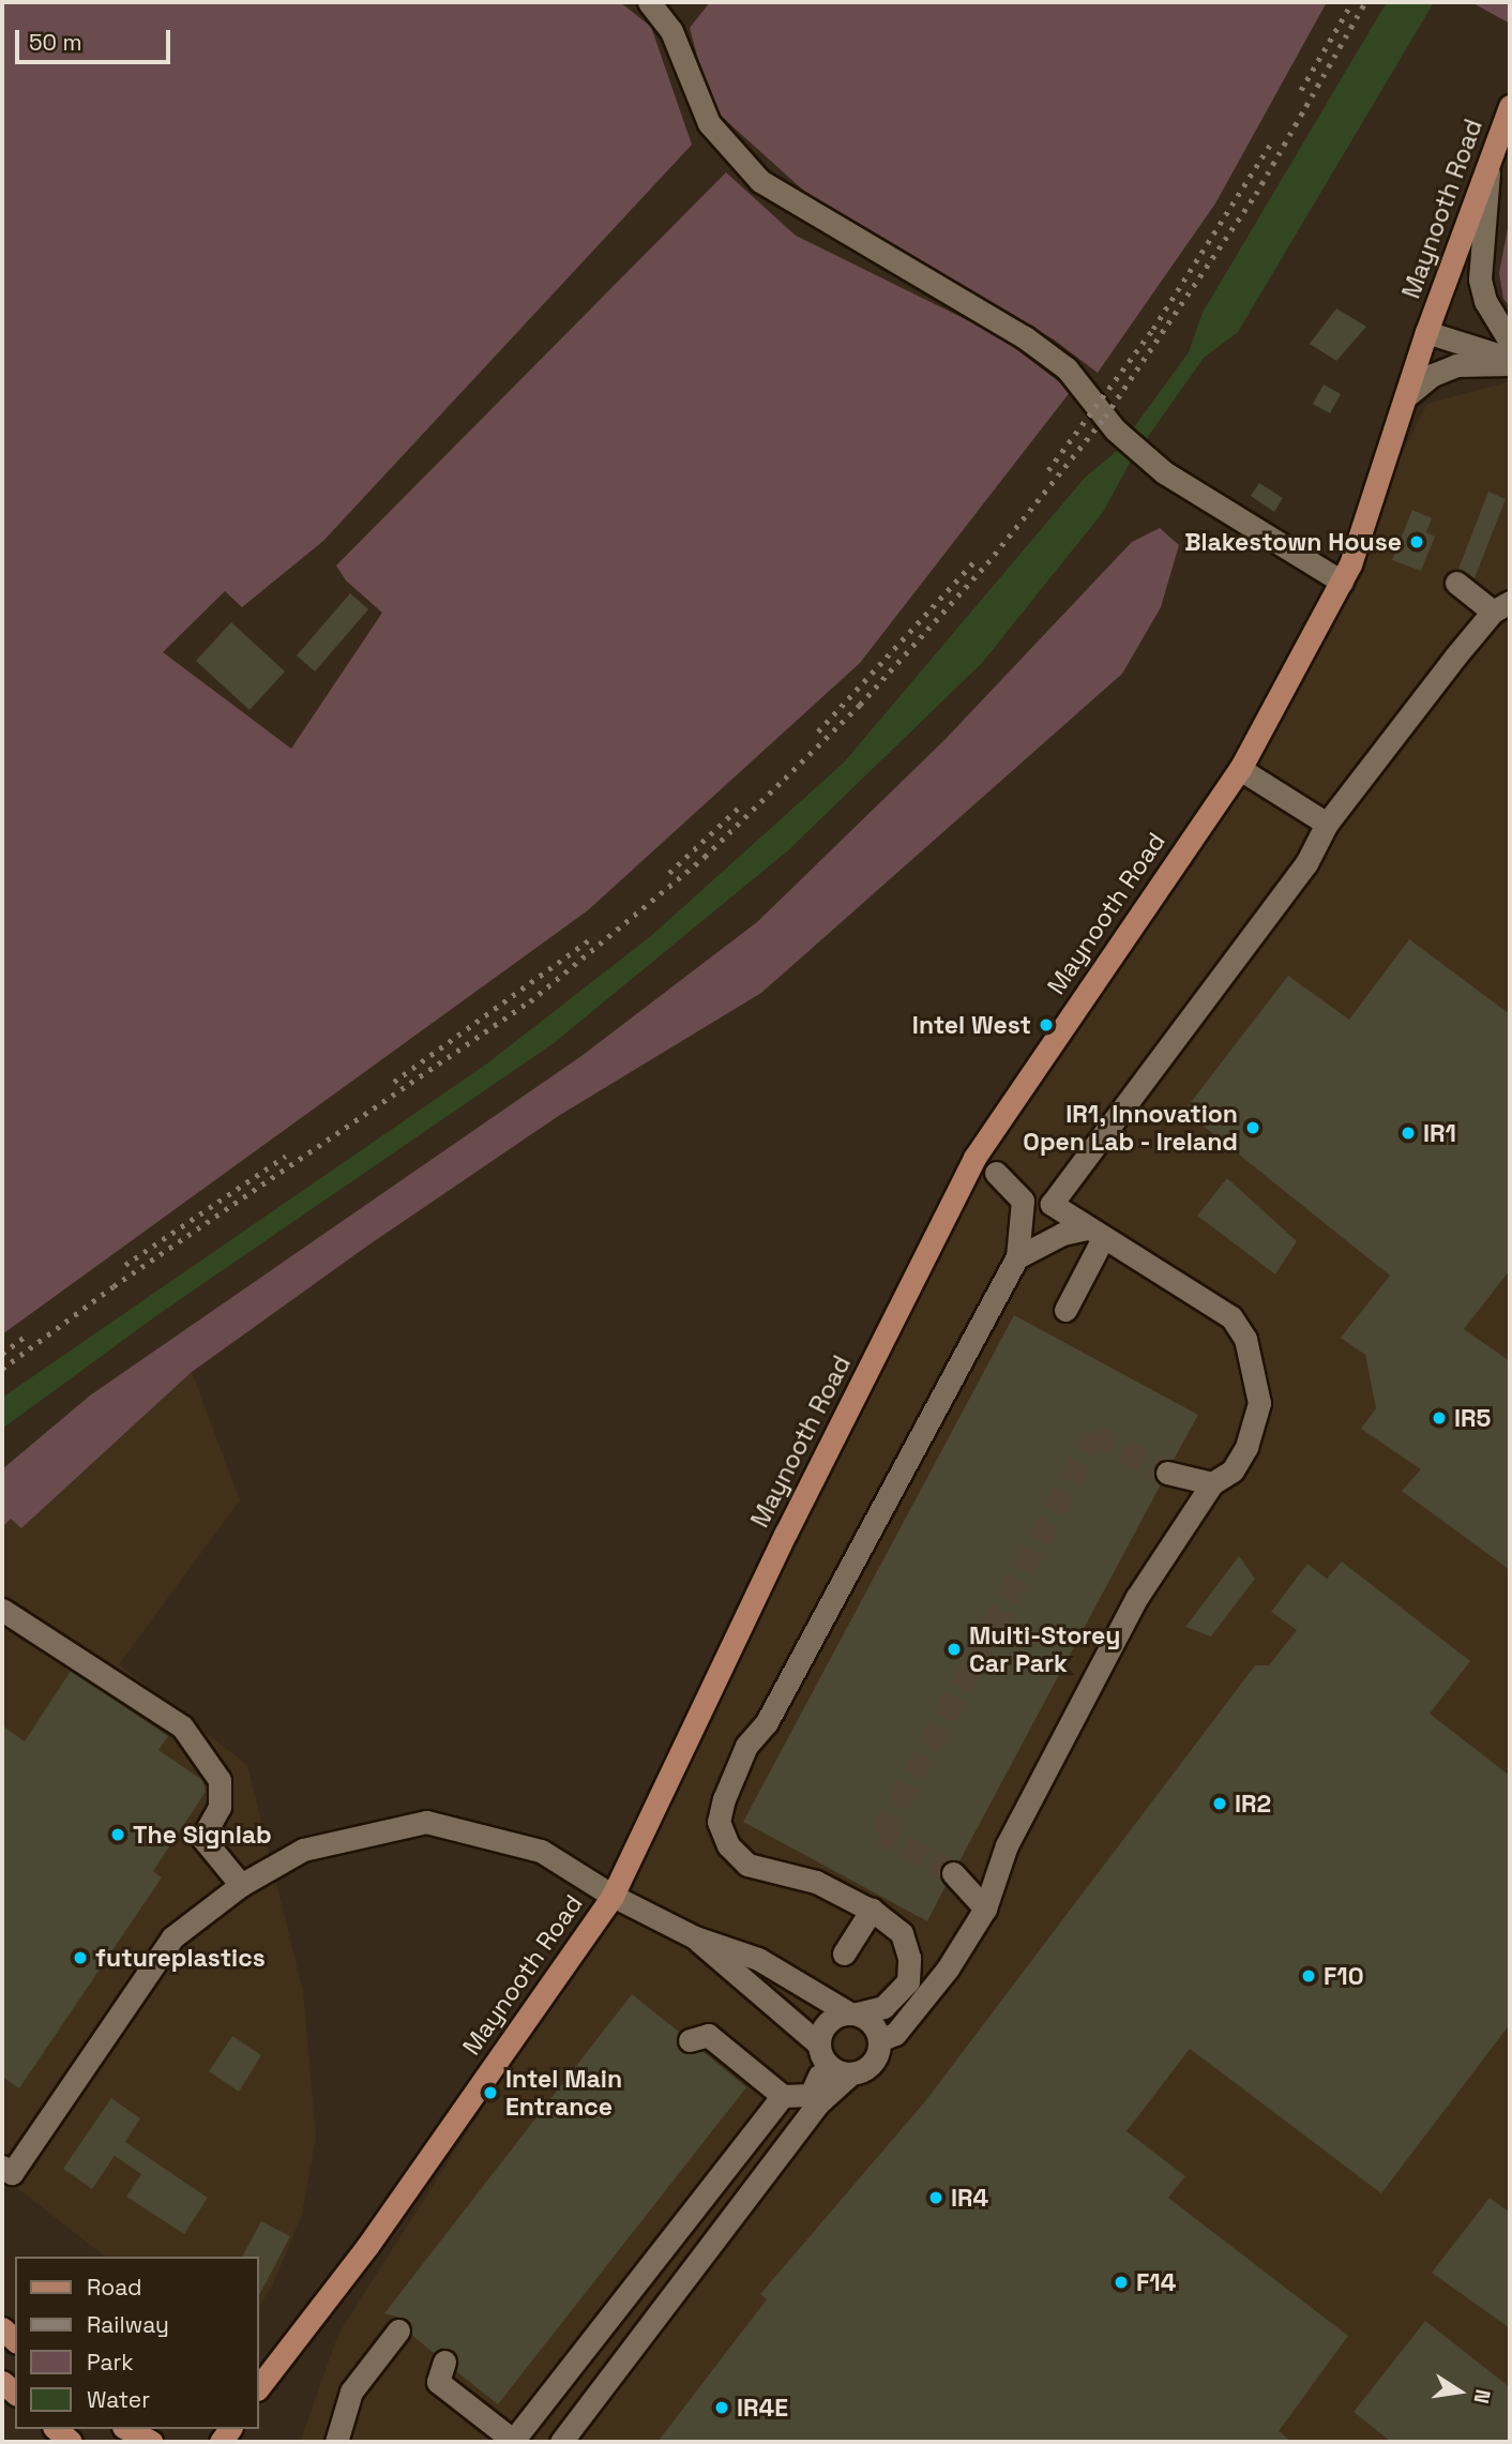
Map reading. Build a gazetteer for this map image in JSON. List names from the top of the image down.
{
  "streets": {
    "main road": ["Maynooth Road"]
  },
  "places": [
    "Blakestown House",
    "Intel West",
    "IR1, Innovation Open Lab - Ireland",
    "IR1",
    "IR5",
    "Multi-Storey Car Park",
    "IR2",
    "The Signlab",
    "futureplastics",
    "F10",
    "Intel Main Entrance",
    "IR4",
    "F14",
    "IR4E"
  ],
  "legend": [
    "Road",
    "Railway",
    "Park",
    "Water"
  ],
  "scale_bar": "50 m",
  "north": "right"
}
